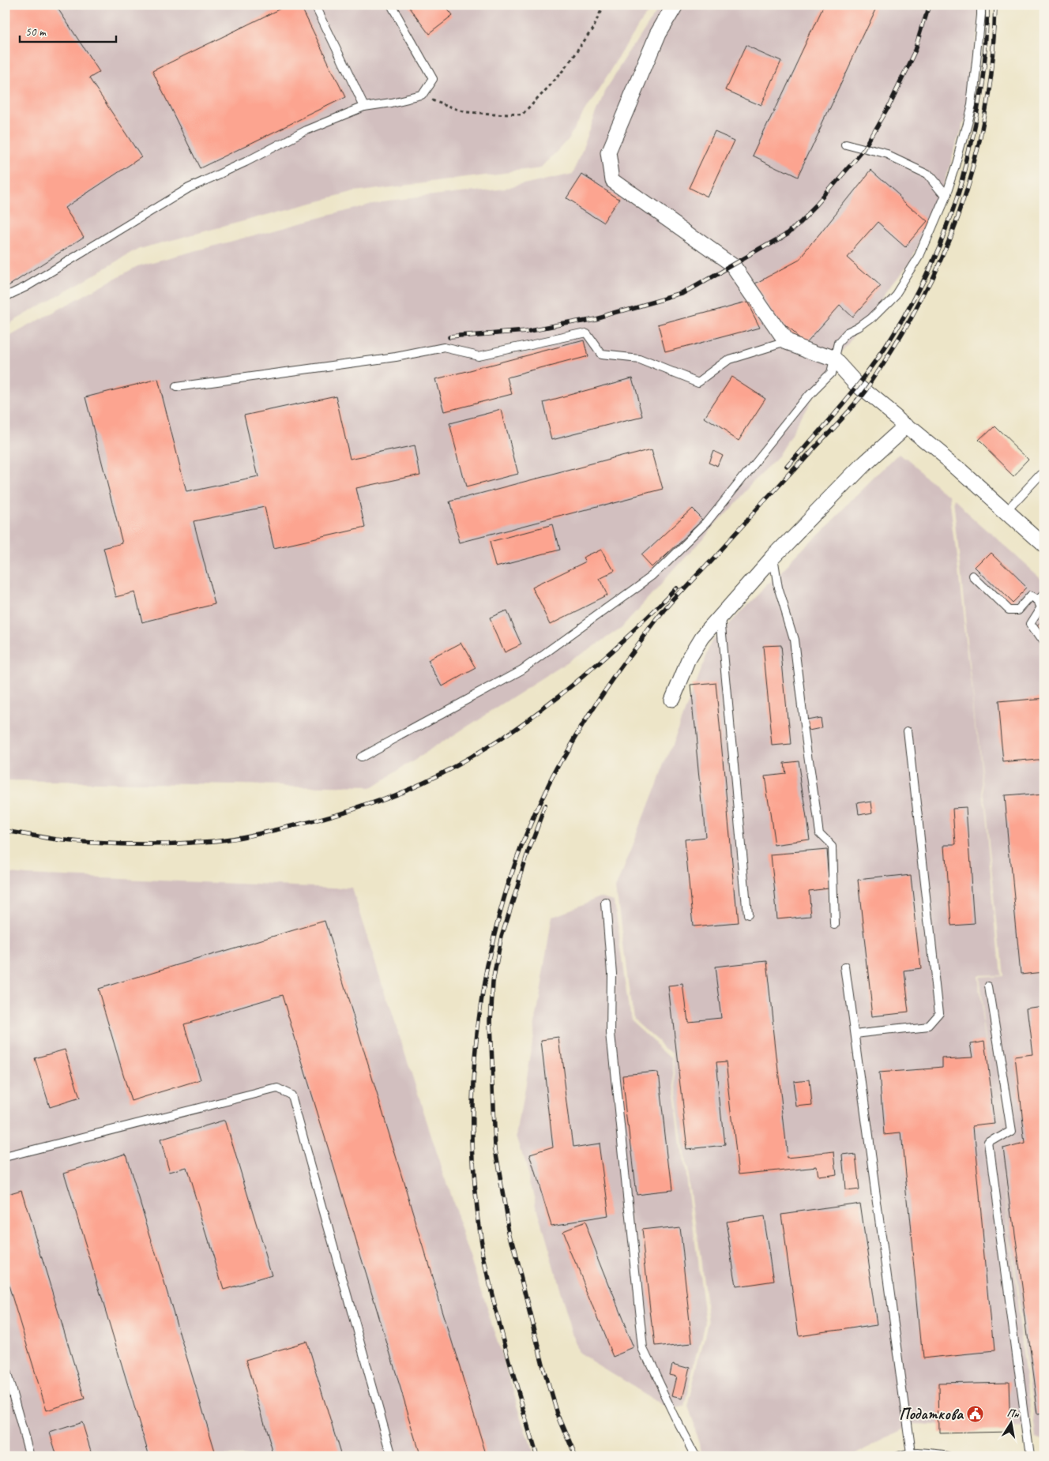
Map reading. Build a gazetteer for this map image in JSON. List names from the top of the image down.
{
  "places": {
    "public building": ["Податкова"]
  },
  "scale_bar": "50 m",
  "north": "top"
}
